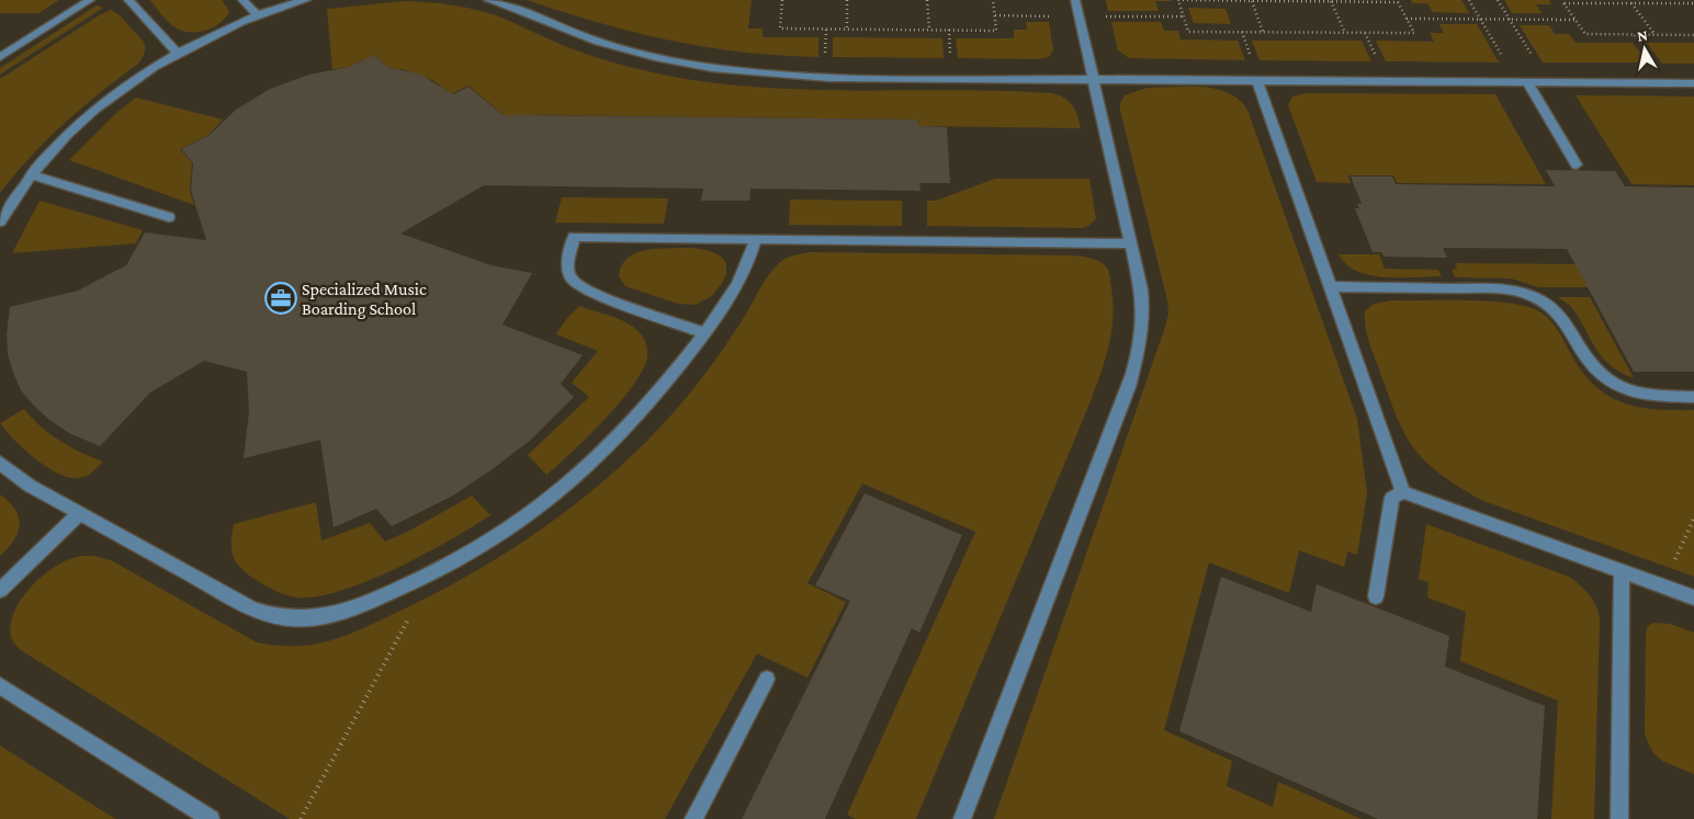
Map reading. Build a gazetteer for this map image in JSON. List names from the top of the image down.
{
  "places": {
    "office": ["Specialized Music Boarding School"]
  },
  "north": "top"
}
